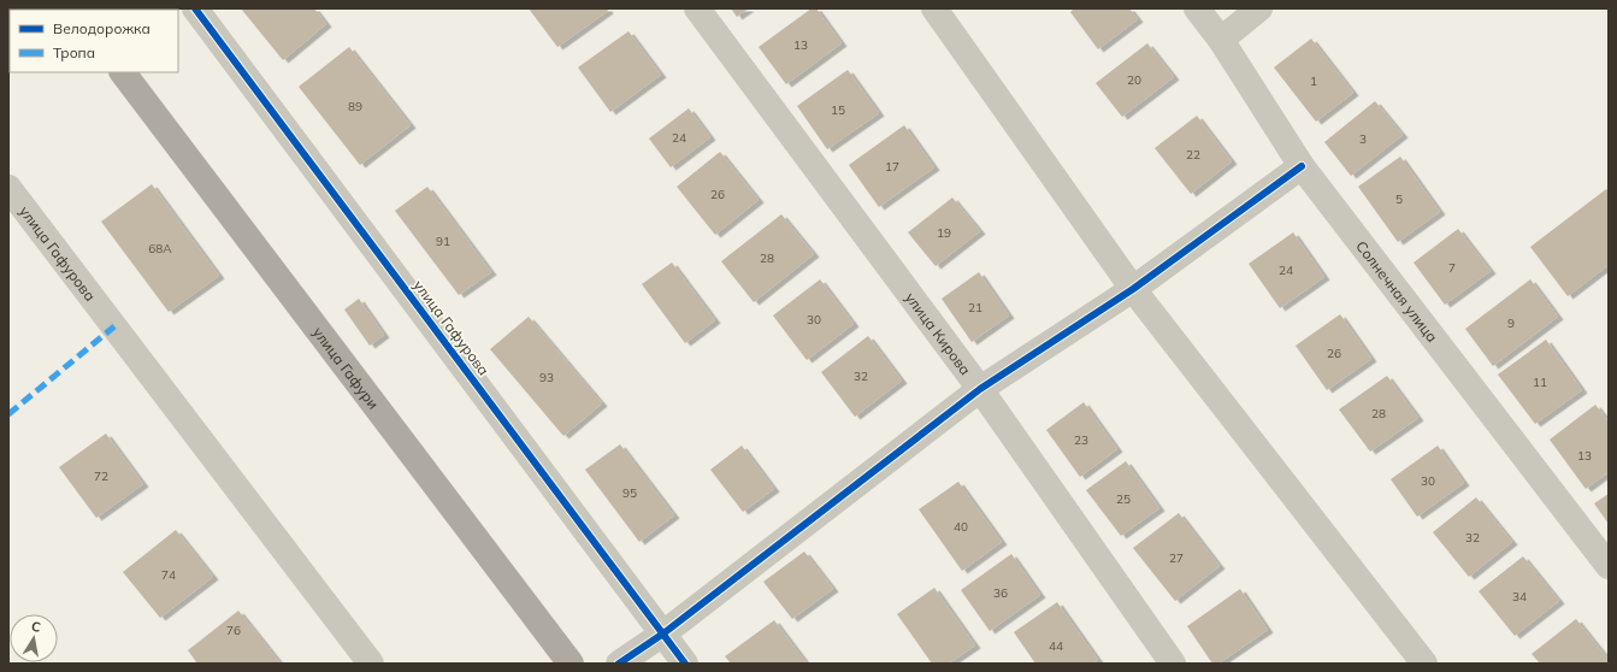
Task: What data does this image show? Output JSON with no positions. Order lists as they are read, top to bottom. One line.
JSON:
{"streets":{"main road":["улица Гафури"],"street":["улица Гафурова","Солнечная улица","улица Кирова"]},"house_numbers":["13","20","1","89","15","24","3","22","17","26","5","19","91","68А","28","7","24","21","30","9","26","32","93","11","28","23","13","72","30","95","25","40","32","27","74","36","34","76","44"],"legend":["Велодорожка","Тропа"],"north":"top"}
